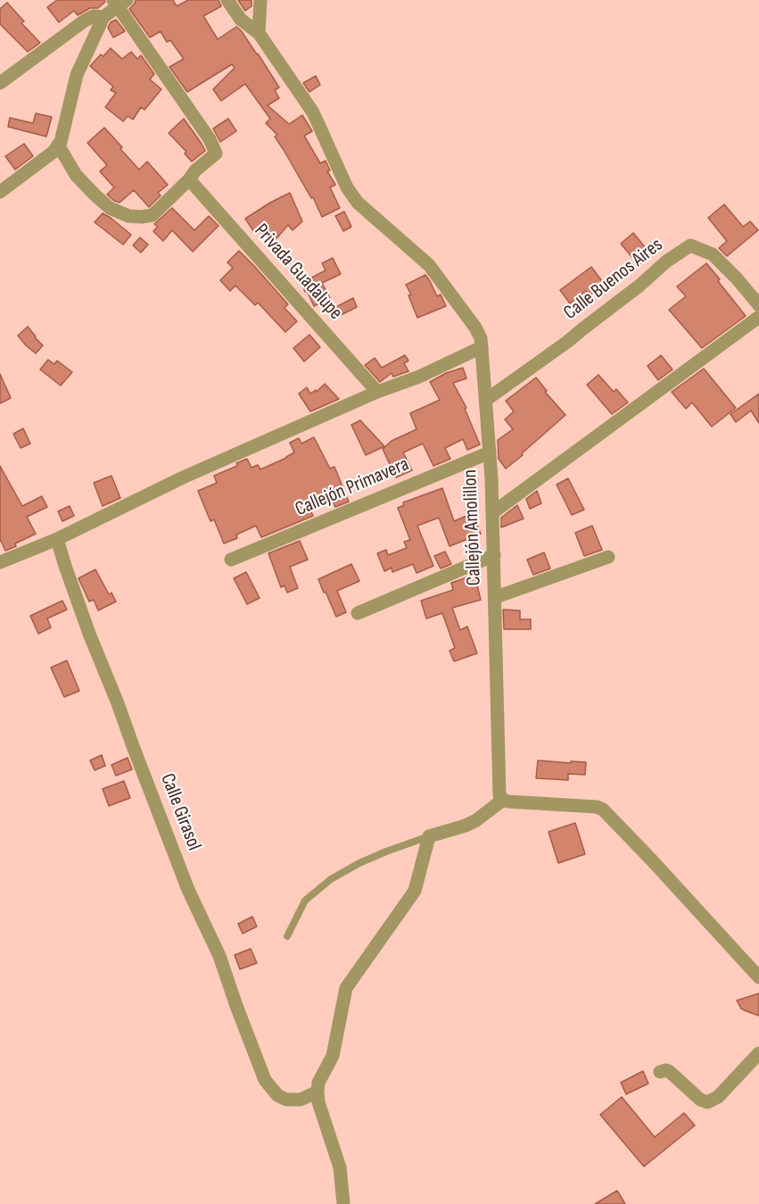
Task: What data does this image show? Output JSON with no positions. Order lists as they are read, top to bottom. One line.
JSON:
{"streets":{"street":["Privada Guadalupe","Calle Buenos Aires","Callejón Primavera","Callejón Amolillon","Calle Girasol"]},"crossings":[["Calle Buenos Aires","Callejón Amolillon"],["Callejón Primavera","Callejón Amolillon"]]}
